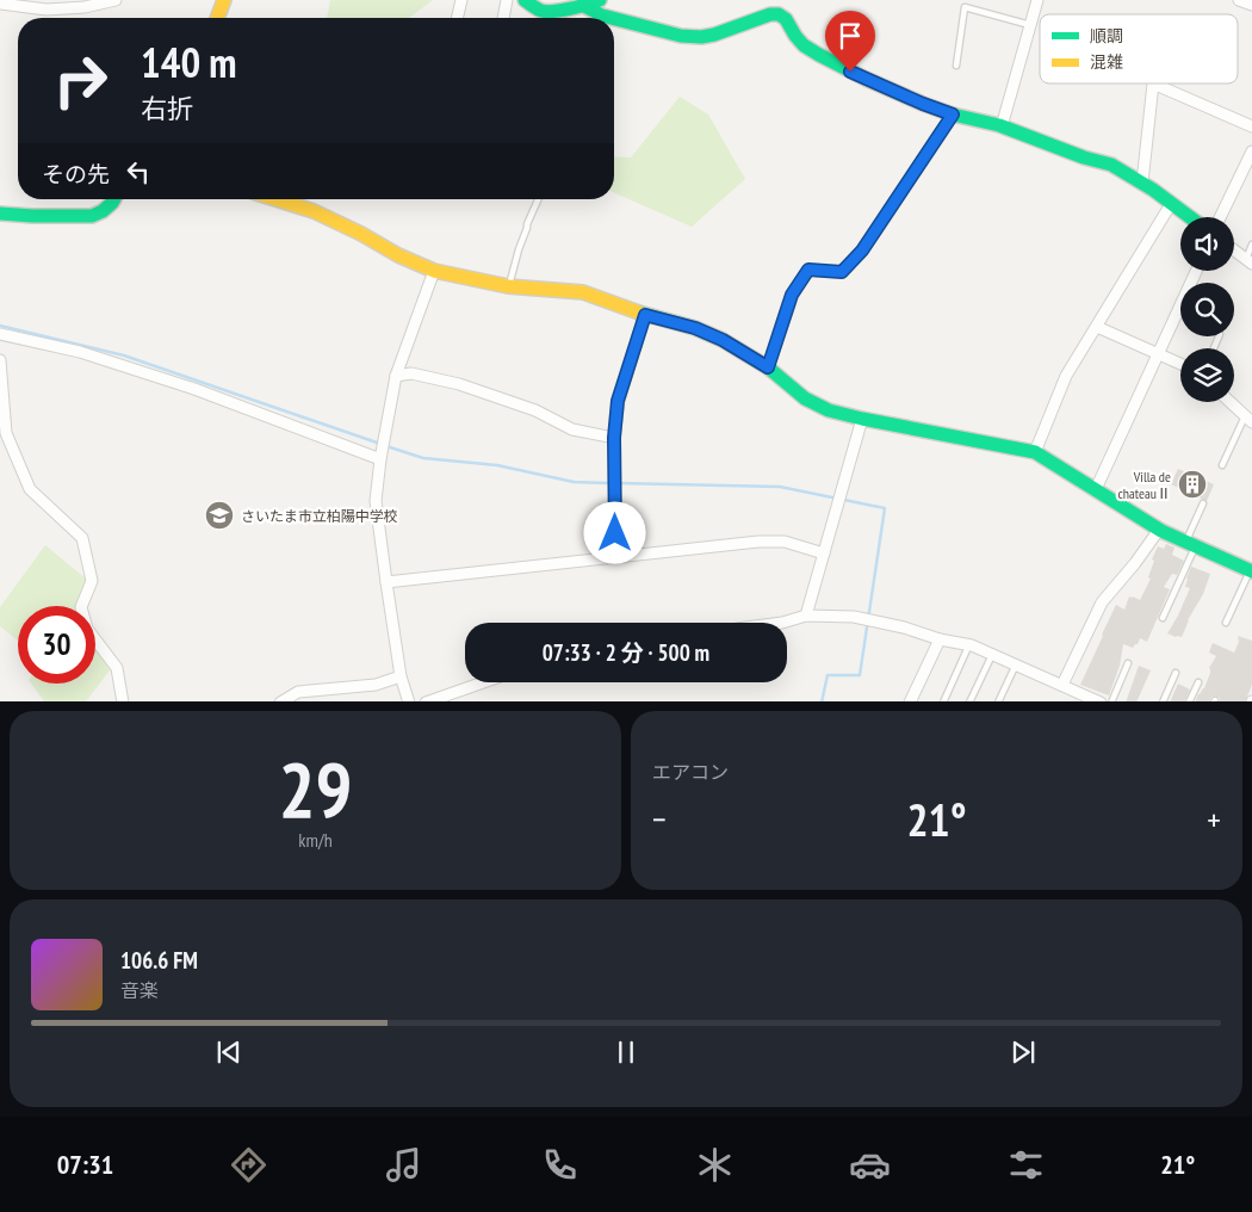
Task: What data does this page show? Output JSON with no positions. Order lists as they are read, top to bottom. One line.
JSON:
{"places":{"building":["Villa de chateauⅡ"],"school or university":["さいたま市立柏陽中学校"]},"legend":["順調","混雑"],"page":{"turn":["140 m","右折"],"then":"その先","limit":"30","trip":"07:33 · 2 分 · 500 m","tile":[["29","km/h"],"エアコン"],"heat":["−","21°","+"],"song":["106.6 FM","音楽"],"tabs":["07:31","21°"]}}
